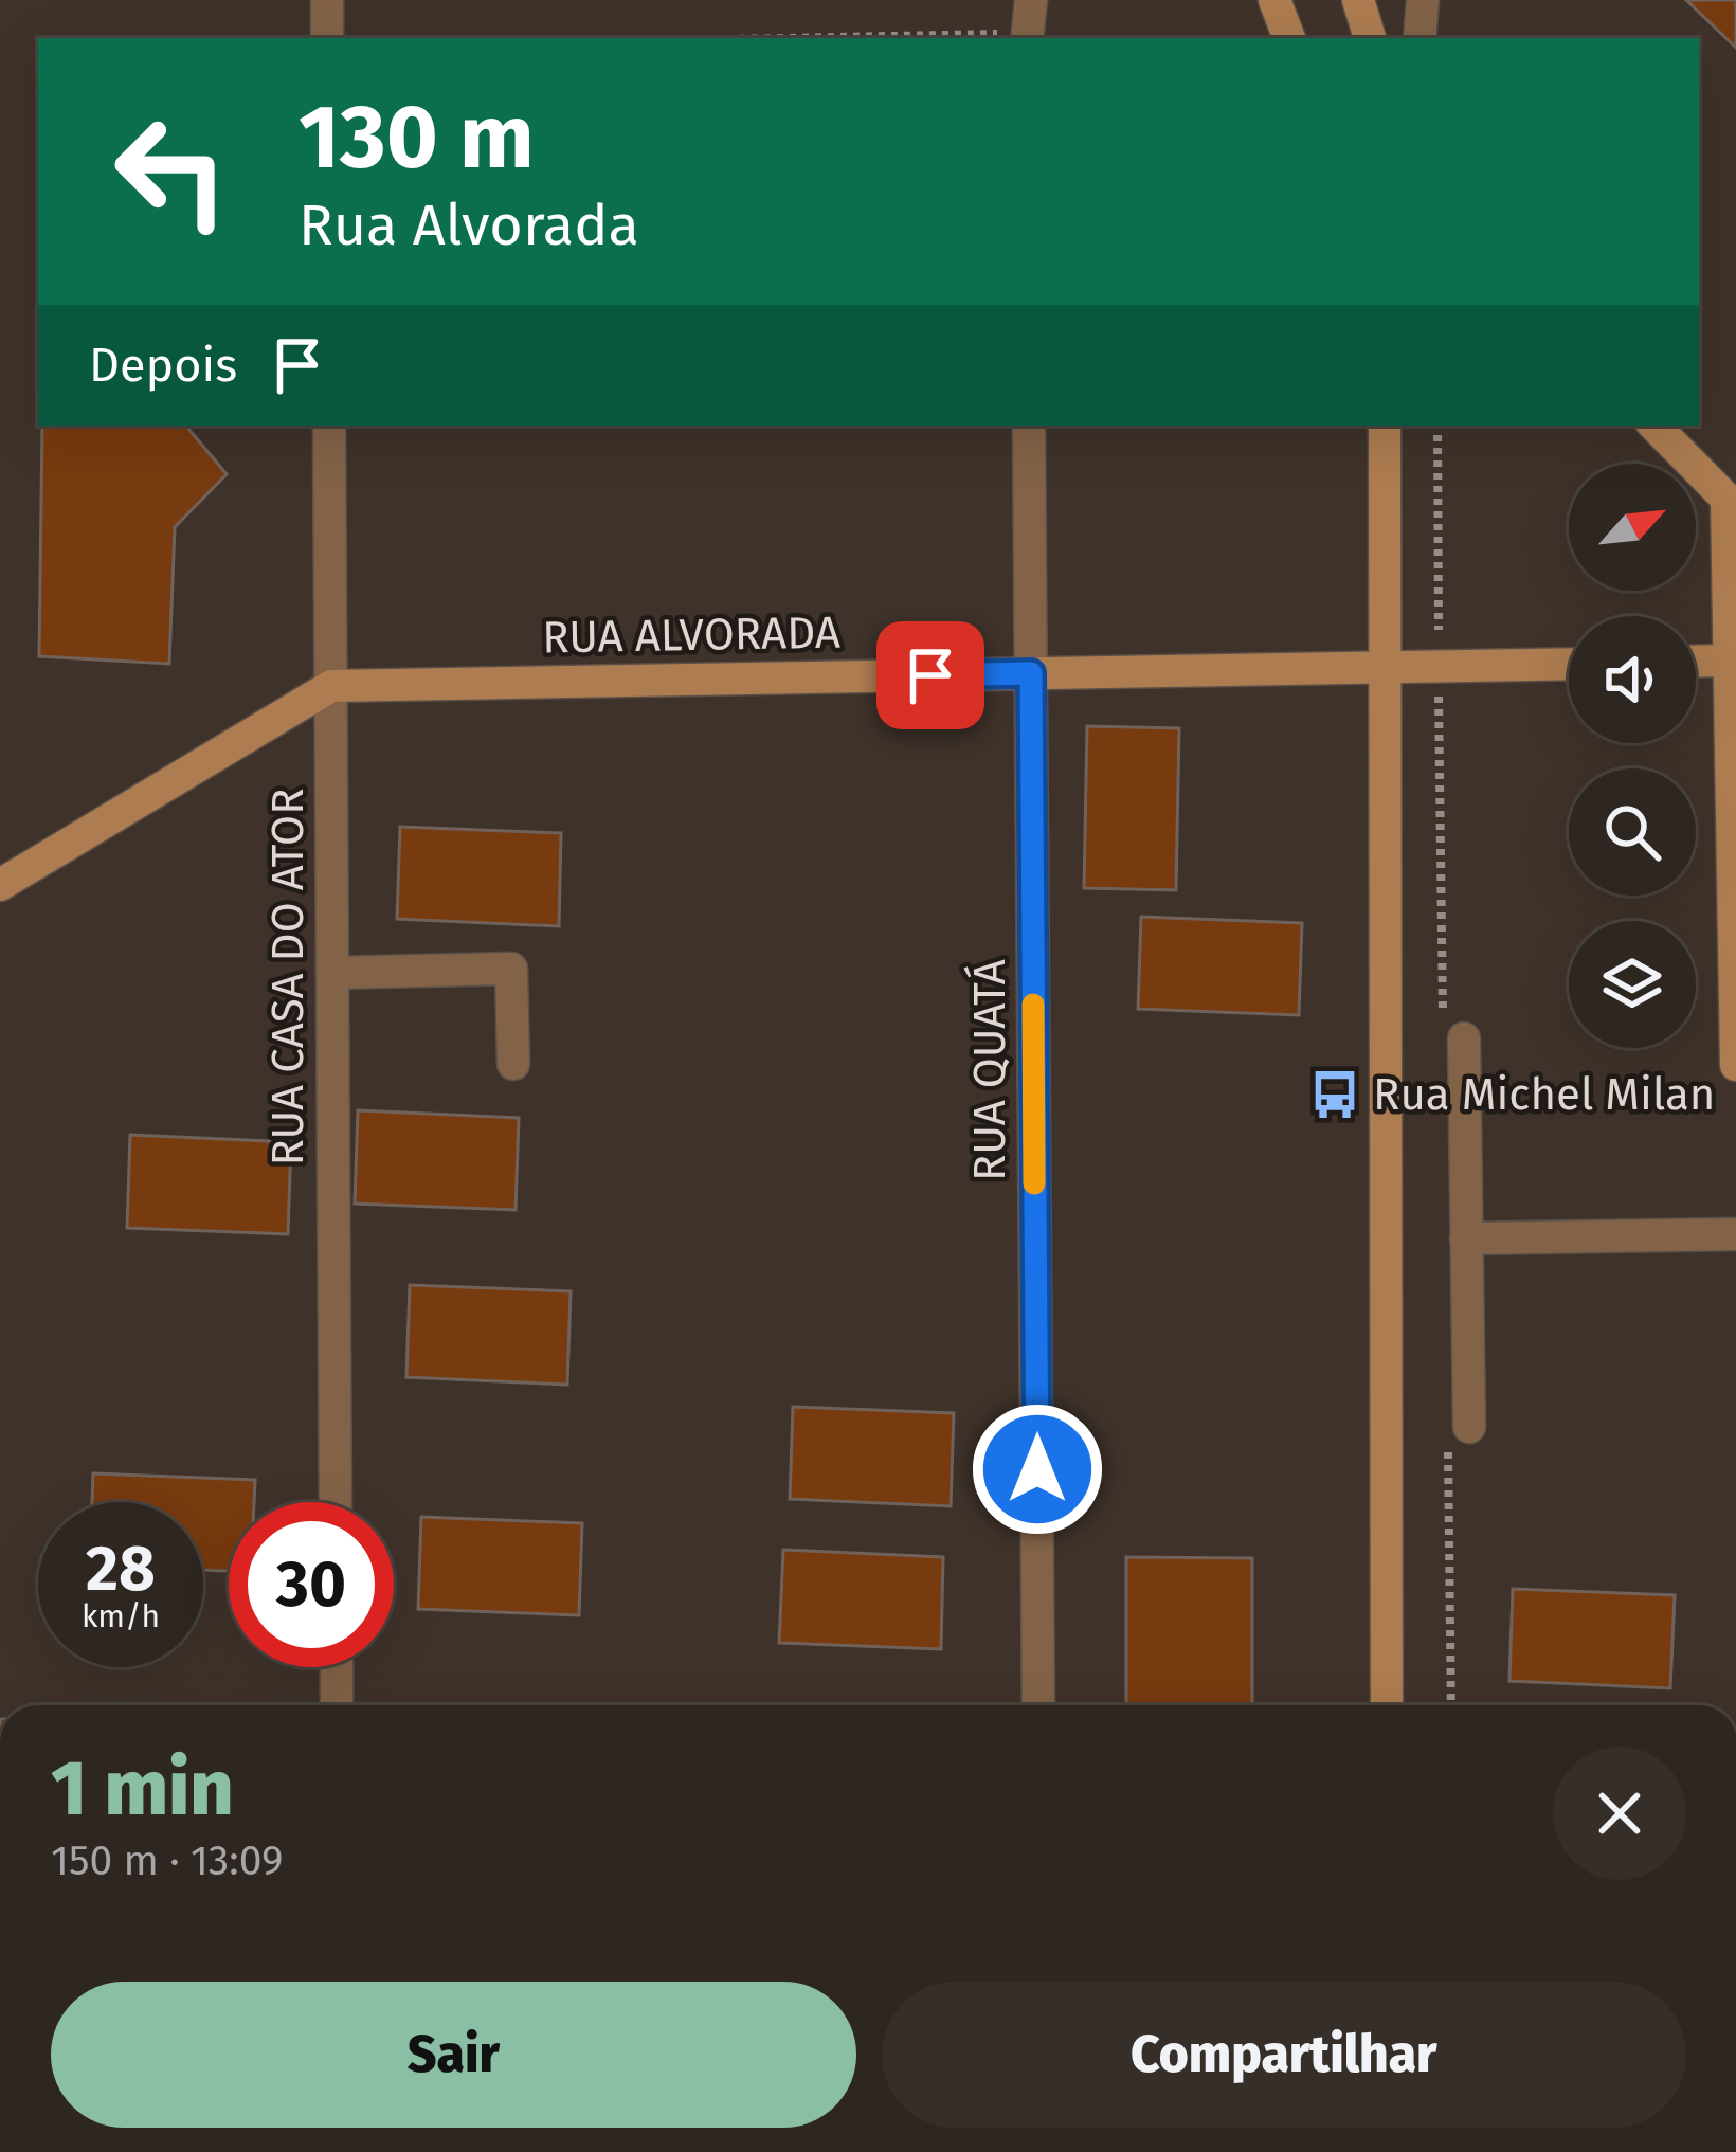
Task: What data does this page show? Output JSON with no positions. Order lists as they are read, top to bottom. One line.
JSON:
{"streets":{"street":["RUA ALVORADA","RUA CASA DO ATOR","RUA QUATÁ"]},"crossings":[["RUA ALVORADA","RUA CASA DO ATOR"],["RUA ALVORADA","RUA QUATÁ"]],"places":{"bus stop":["Rua Michel Milan"]},"north":"top right","page":{"turn":["130 m","Rua Alvorada"],"then":"Depois","speed":"28 km/h","limit":"30","heading":["1 min","150 m · 13:09"],"buttons":["Sair","Compartilhar"]}}
